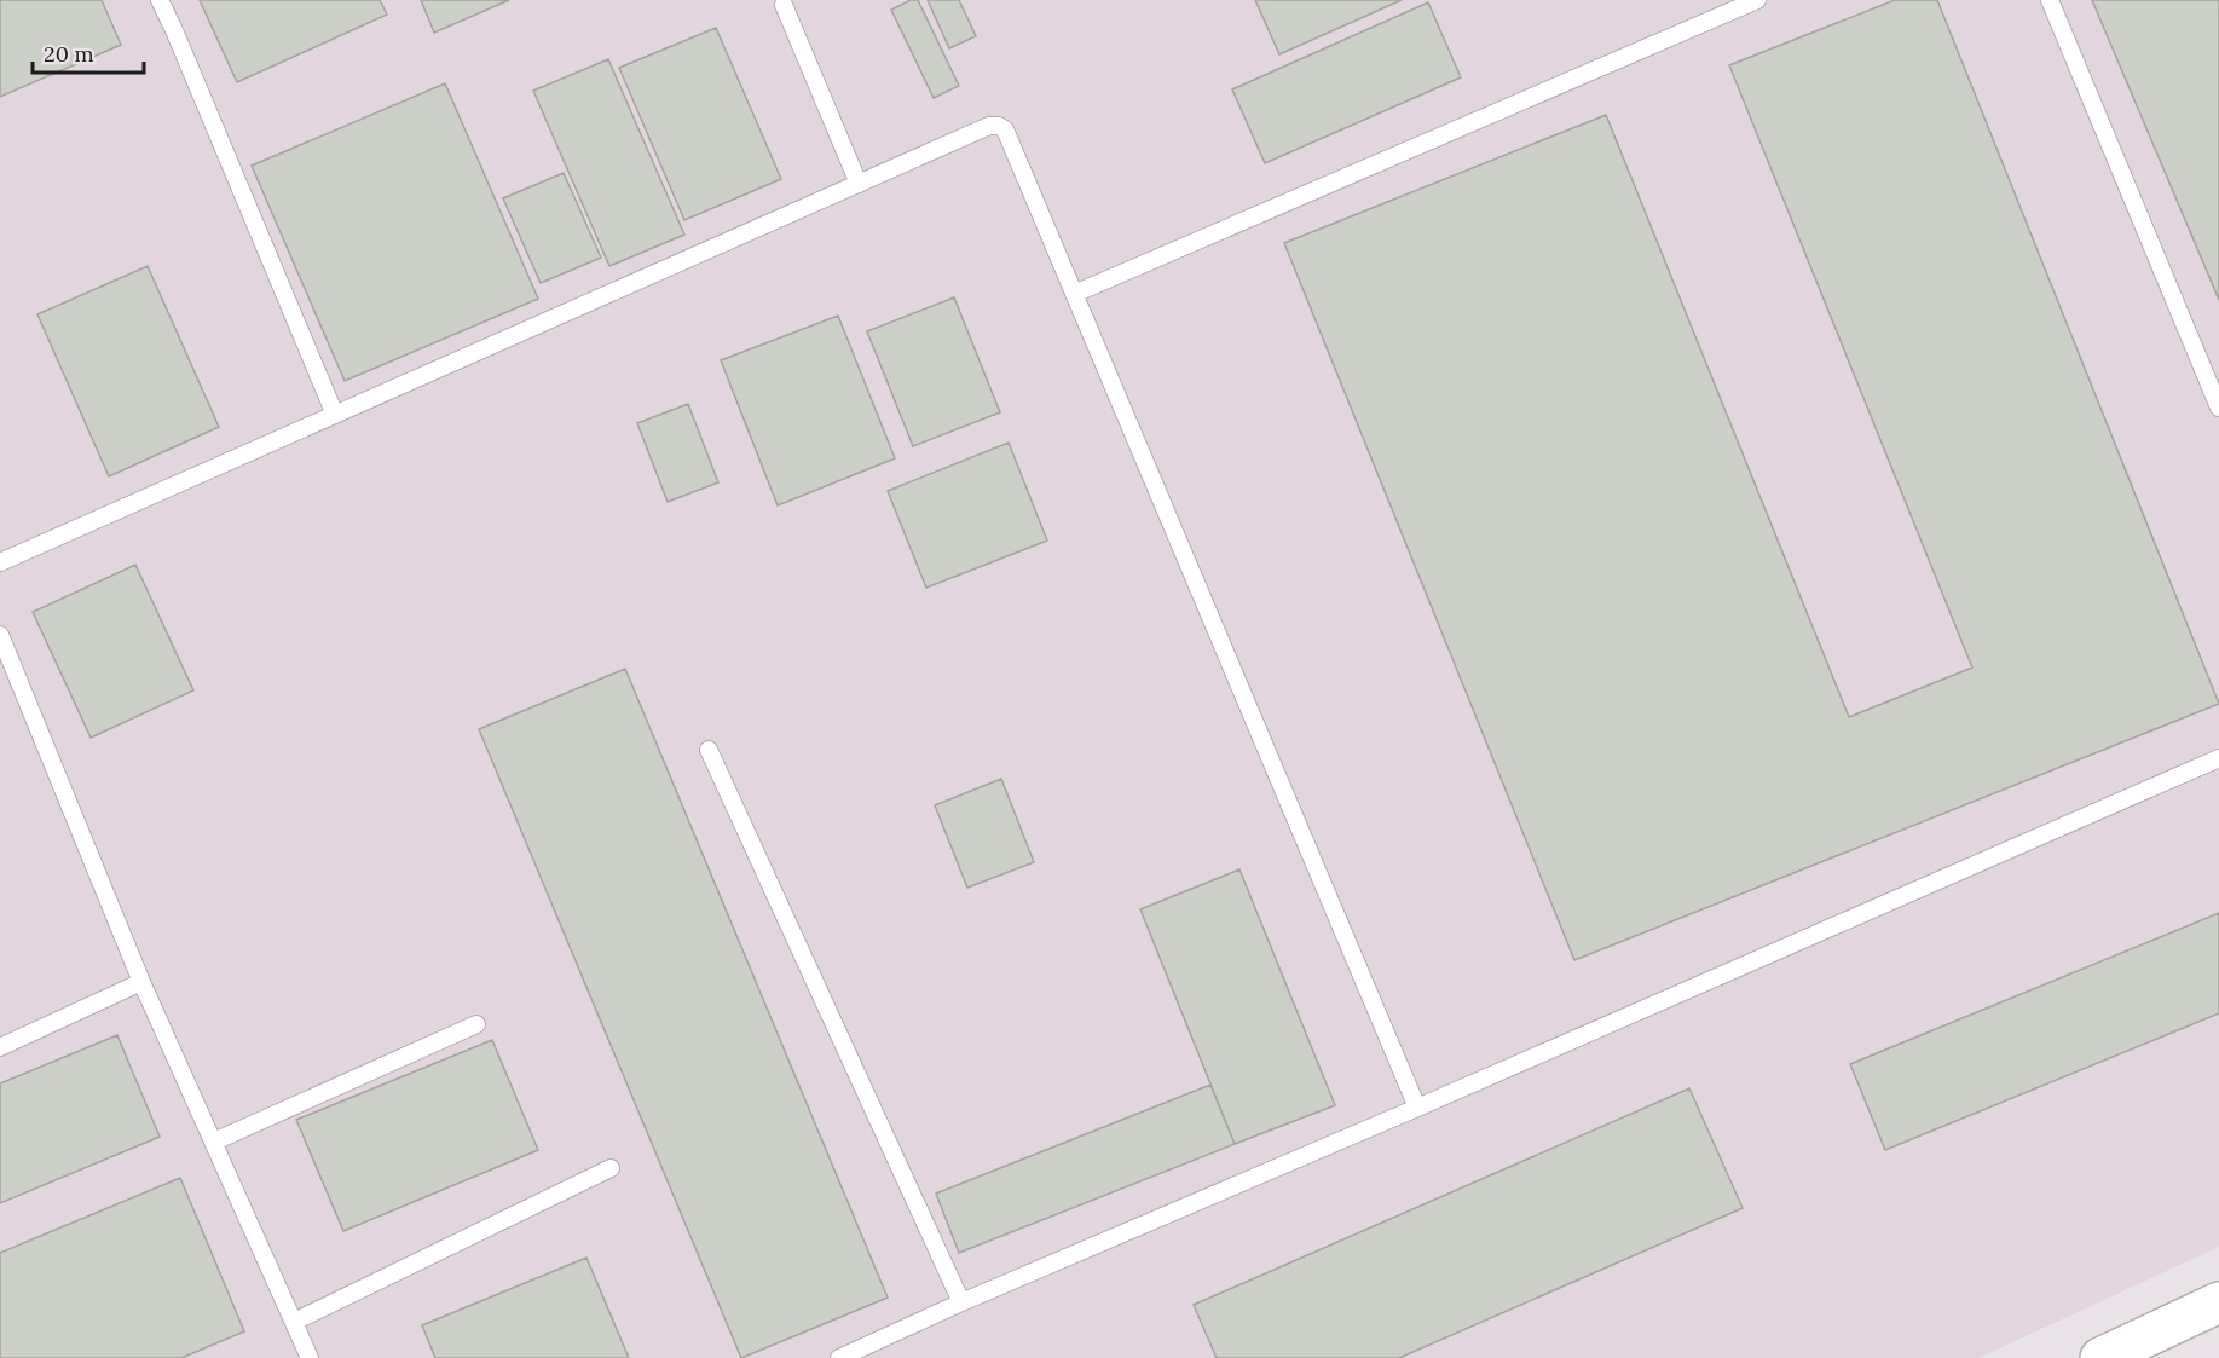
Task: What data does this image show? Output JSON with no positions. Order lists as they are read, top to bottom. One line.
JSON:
{"scale_bar":"20 m"}
